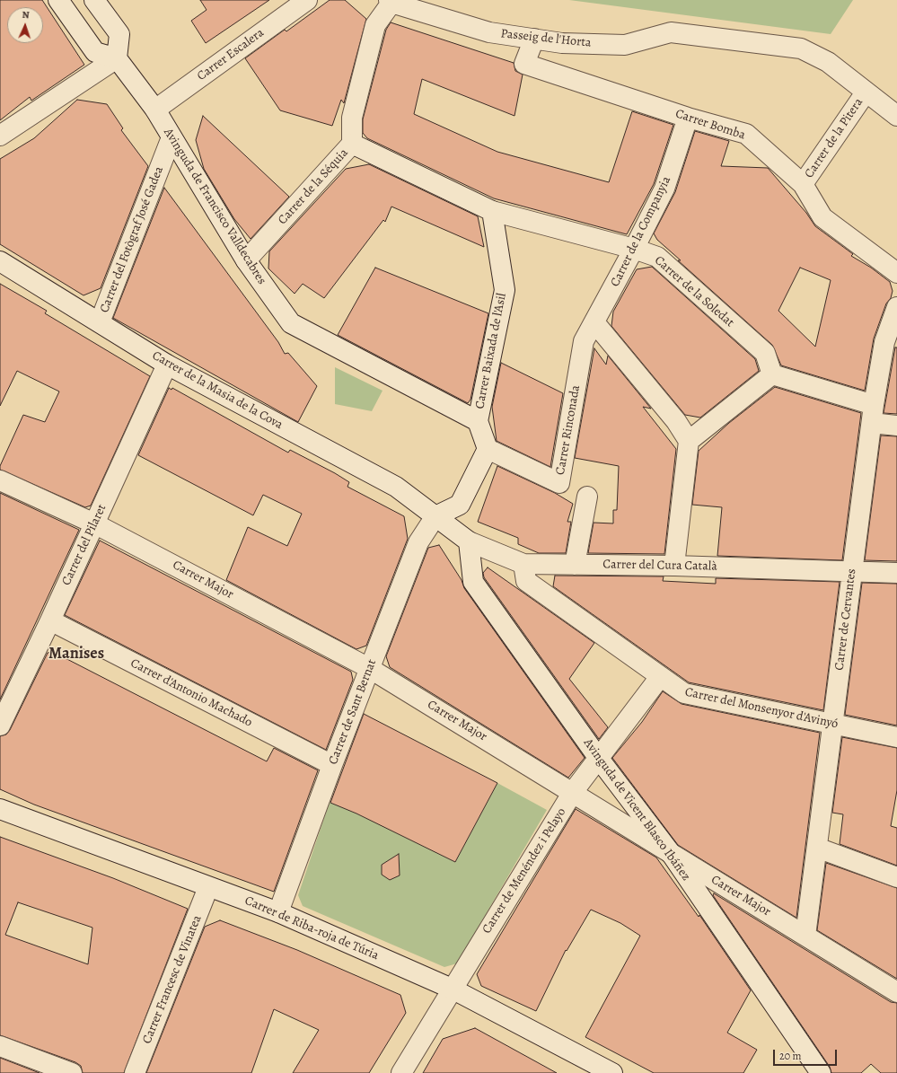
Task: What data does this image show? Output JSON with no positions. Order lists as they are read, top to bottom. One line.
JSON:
{"streets":{"street":["Passeig de l'Horta","Carrer Escalera","Carrer Bomba","Carrer de la Pitera","Carrer de la Séquia","Avinguda de Francisco Valldecabres","Carrer de la Companyia","Carrer del Fotògraf José Gadea","Carrer de la Soledat","Carrer Baixada de l'Asil","Carrer de la Masia de la Cova","Carrer Rinconada","Carrer del Pilaret","Carrer del Cura Català","Carrer Major","Carrer de Cervantes","Carrer d'Antonio Machado","Carrer del Monsenyor d'Avinyó","Carrer de Sant Bernat","Avinguda de Vicent Blasco Ibáñez","Carrer de Menéndez i Pelayo","Carrer de Riba-roja de Túria","Carrer Francesc de Vinatea"]},"crossings":[["Passeig de l'Horta","Carrer Bomba"],["Passeig de l'Horta","Carrer de la Pitera"],["Passeig de l'Horta","Carrer de la Séquia"],["Carrer Escalera","Avinguda de Francisco Valldecabres"],["Carrer Bomba","Carrer de la Pitera"],["Carrer Bomba","Carrer de la Companyia"],["Carrer de la Séquia","Avinguda de Francisco Valldecabres"],["Avinguda de Francisco Valldecabres","Carrer del Fotògraf José Gadea"],["Avinguda de Francisco Valldecabres","Carrer Baixada de l'Asil"],["Carrer de la Companyia","Carrer de la Soledat"],["Carrer de la Companyia","Carrer Rinconada"],["Carrer del Fotògraf José Gadea","Carrer de la Masia de la Cova"],["Carrer de la Soledat","Carrer Baixada de l'Asil"],["Carrer Baixada de l'Asil","Carrer Rinconada"],["Carrer de la Masia de la Cova","Carrer del Pilaret"],["Carrer de la Masia de la Cova","Carrer del Cura Català"],["Carrer de la Masia de la Cova","Carrer de Sant Bernat"],["Carrer del Pilaret","Carrer Major"],["Carrer del Pilaret","Carrer d'Antonio Machado"],["Carrer del Cura Català","Carrer de Cervantes"],["Carrer del Cura Català","Carrer del Monsenyor d'Avinyó"],["Carrer del Cura Català","Carrer de Sant Bernat"],["Carrer del Cura Català","Avinguda de Vicent Blasco Ibáñez"],["Carrer Major","Carrer de Cervantes"],["Carrer Major","Carrer de Sant Bernat"],["Carrer Major","Avinguda de Vicent Blasco Ibáñez"],["Carrer Major","Carrer de Menéndez i Pelayo"],["Carrer de Cervantes","Carrer del Monsenyor d'Avinyó"],["Carrer d'Antonio Machado","Carrer de Sant Bernat"],["Carrer del Monsenyor d'Avinyó","Carrer de Menéndez i Pelayo"],["Carrer de Sant Bernat","Carrer de Riba-roja de Túria"],["Avinguda de Vicent Blasco Ibáñez","Carrer de Menéndez i Pelayo"],["Carrer de Menéndez i Pelayo","Carrer de Riba-roja de Túria"],["Carrer de Riba-roja de Túria","Carrer Francesc de Vinatea"]],"districts":["Manises"],"scale_bar":"20 m","north":"top"}
